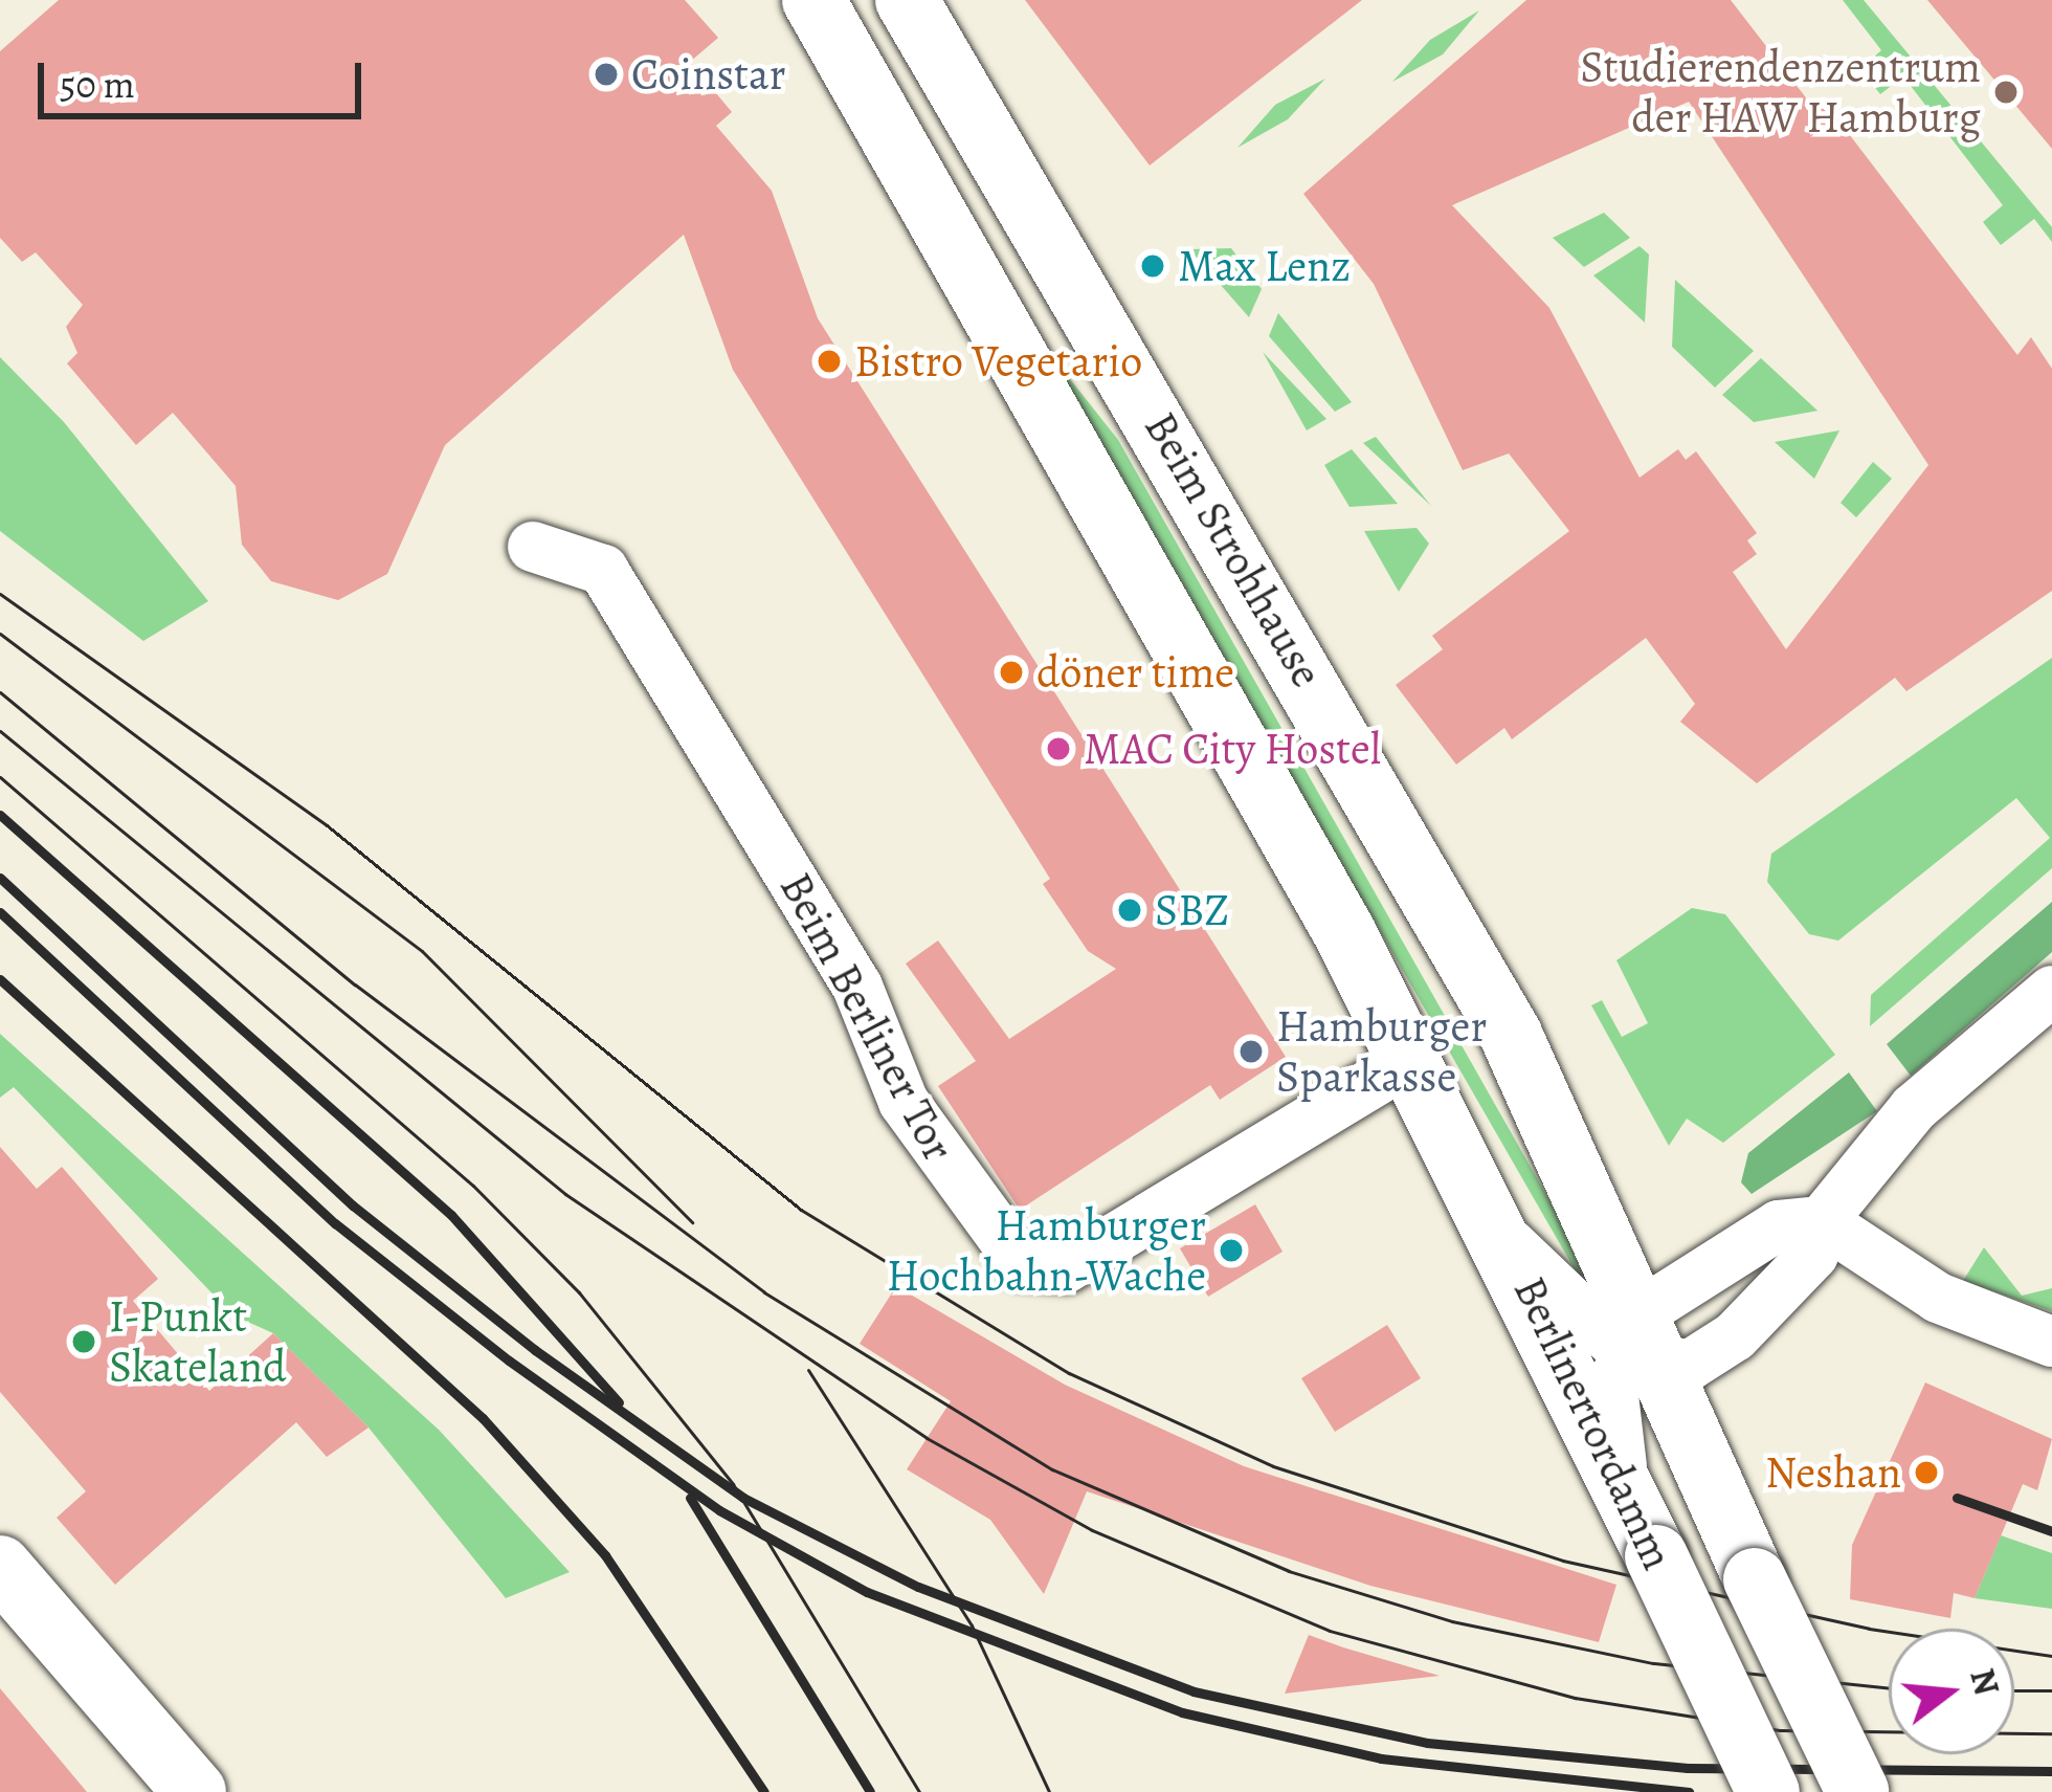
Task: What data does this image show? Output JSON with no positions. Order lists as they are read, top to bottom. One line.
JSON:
{"streets":{"main road":["Beim Strohhause","Berlinertordamm"],"street":["Beim Berliner Tor"]},"crossings":[["Beim Strohhause","Berlinertordamm"],["Beim Berliner Tor","Berlinertordamm"]],"places":["Coinstar","Studierendenzentrum der HAW Hamburg","Max Lenz","Bistro Vegetario","döner time","MAC City Hostel","SBZ","Hamburger Sparkasse","Hamburger Hochbahn-Wache","I-Punkt Skateland","Neshan"],"scale_bar":"50 m","north":"right"}
